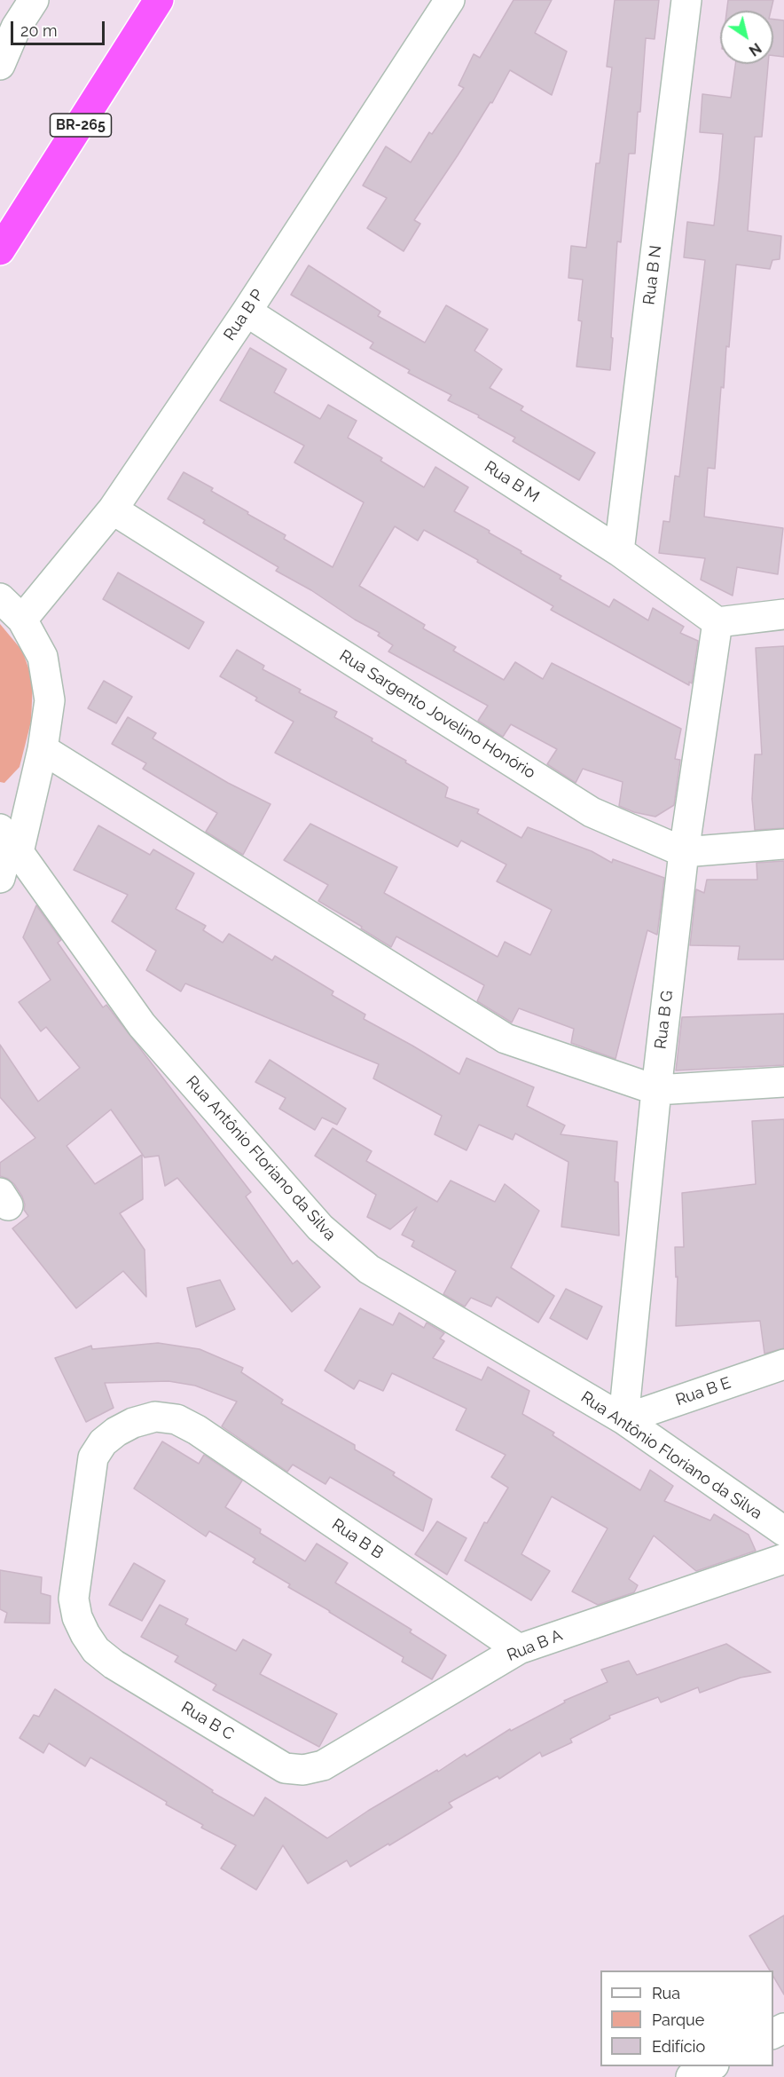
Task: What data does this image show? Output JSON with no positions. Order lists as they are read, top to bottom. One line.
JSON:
{"streets":{"highway":["BR-265"],"street":["Rua B N","Rua B P","Rua B M","Rua Sargento Jovelino Honório","Rua B G","Rua Antônio Floriano da Silva","Rua B E","Rua B B","Rua B A","Rua B C"]},"crossings":[["Rua B N","Rua B M"],["Rua B P","Rua B M"],["Rua B P","Rua Sargento Jovelino Honório"],["Rua B M","Rua B G"],["Rua Sargento Jovelino Honório","Rua B G"],["Rua B G","Rua Antônio Floriano da Silva"],["Rua B G","Rua B E"],["Rua Antônio Floriano da Silva","Rua B E"],["Rua B B","Rua B A"],["Rua B B","Rua B C"],["Rua B A","Rua B C"]],"legend":["Rua","Parque","Edifício"],"scale_bar":"20 m","north":"bottom right"}
